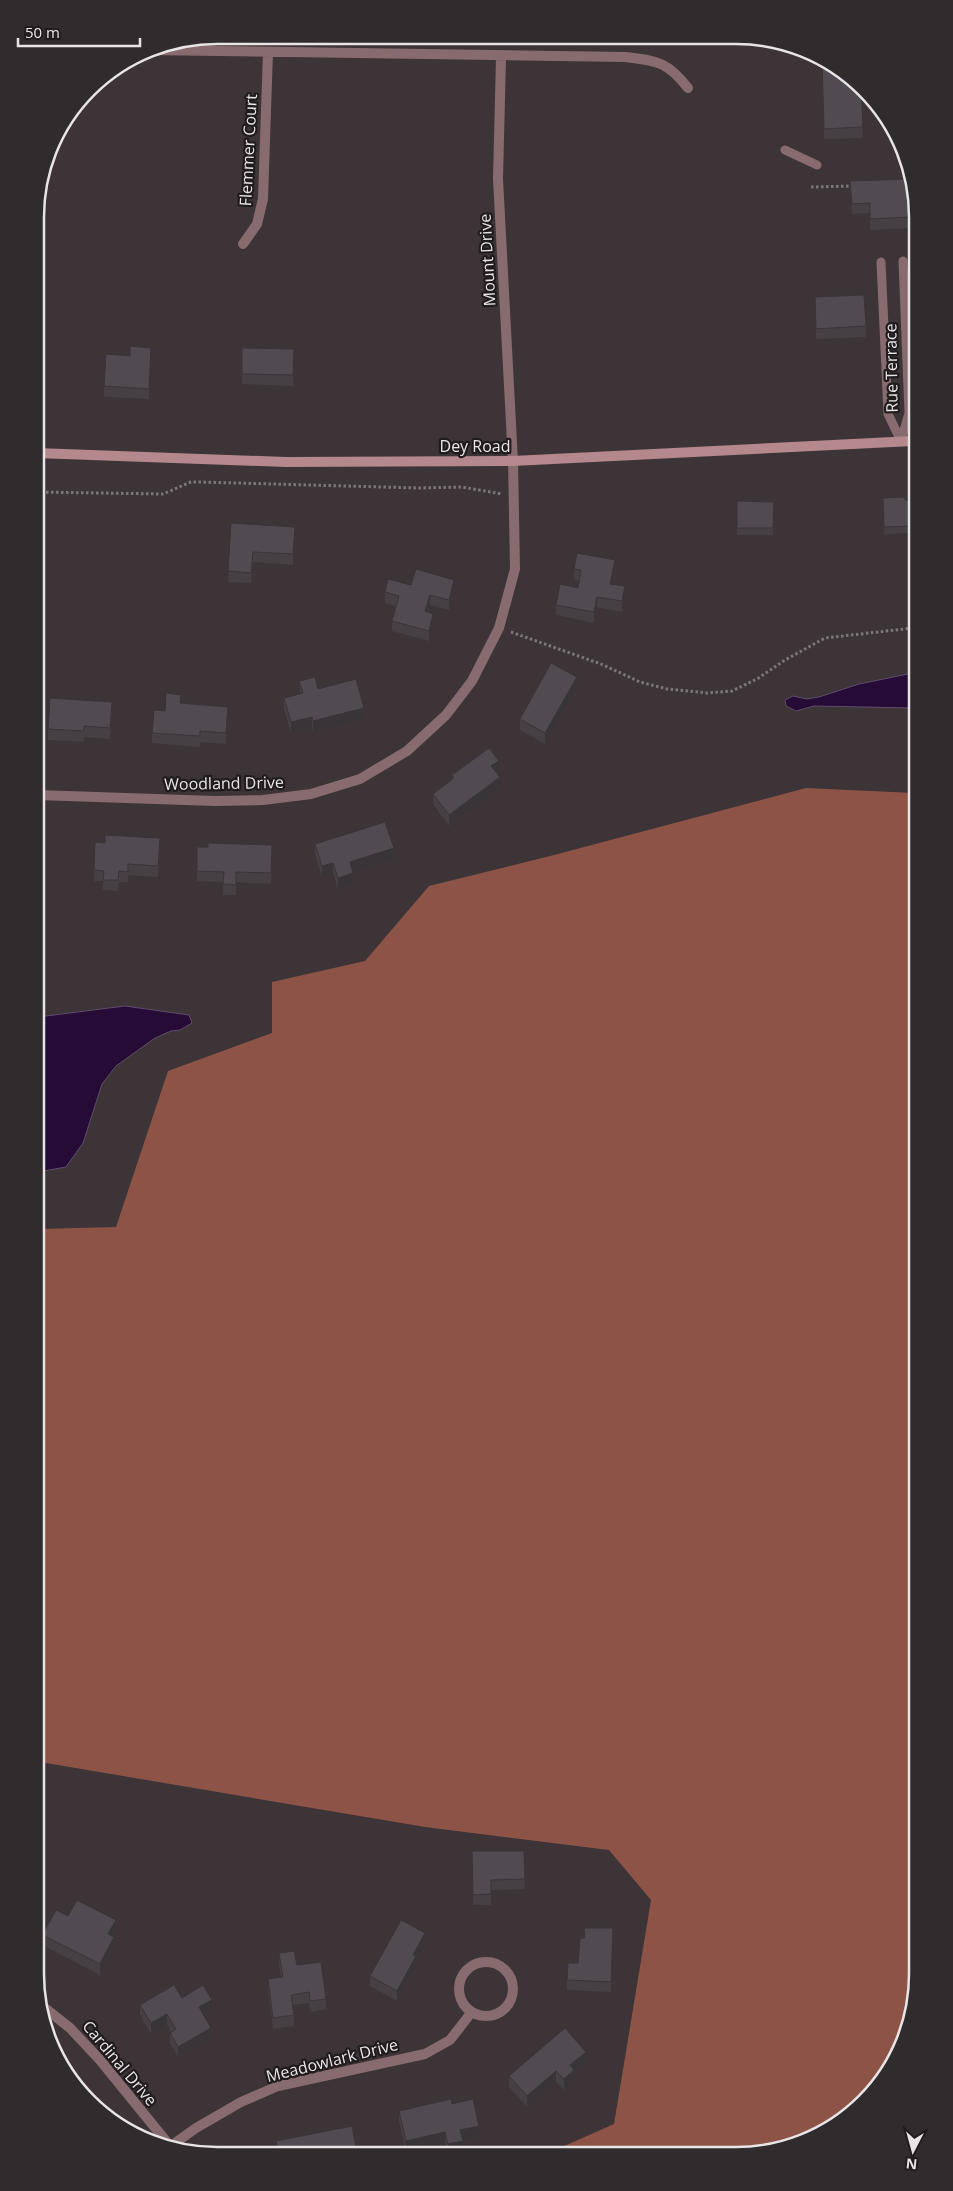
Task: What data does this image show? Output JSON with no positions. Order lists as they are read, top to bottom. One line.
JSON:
{"streets":{"main road":["Dey Road"],"street":["Flemmer Court","Mount Drive","Woodland Drive","Meadowlark Drive","Cardinal Drive"],"lane":["Rue Terrace"]},"crossings":[["Mount Drive","Dey Road"],["Mount Drive","Woodland Drive"],["Rue Terrace","Dey Road"],["Dey Road","Woodland Drive"]],"scale_bar":"50 m","north":"bottom"}
